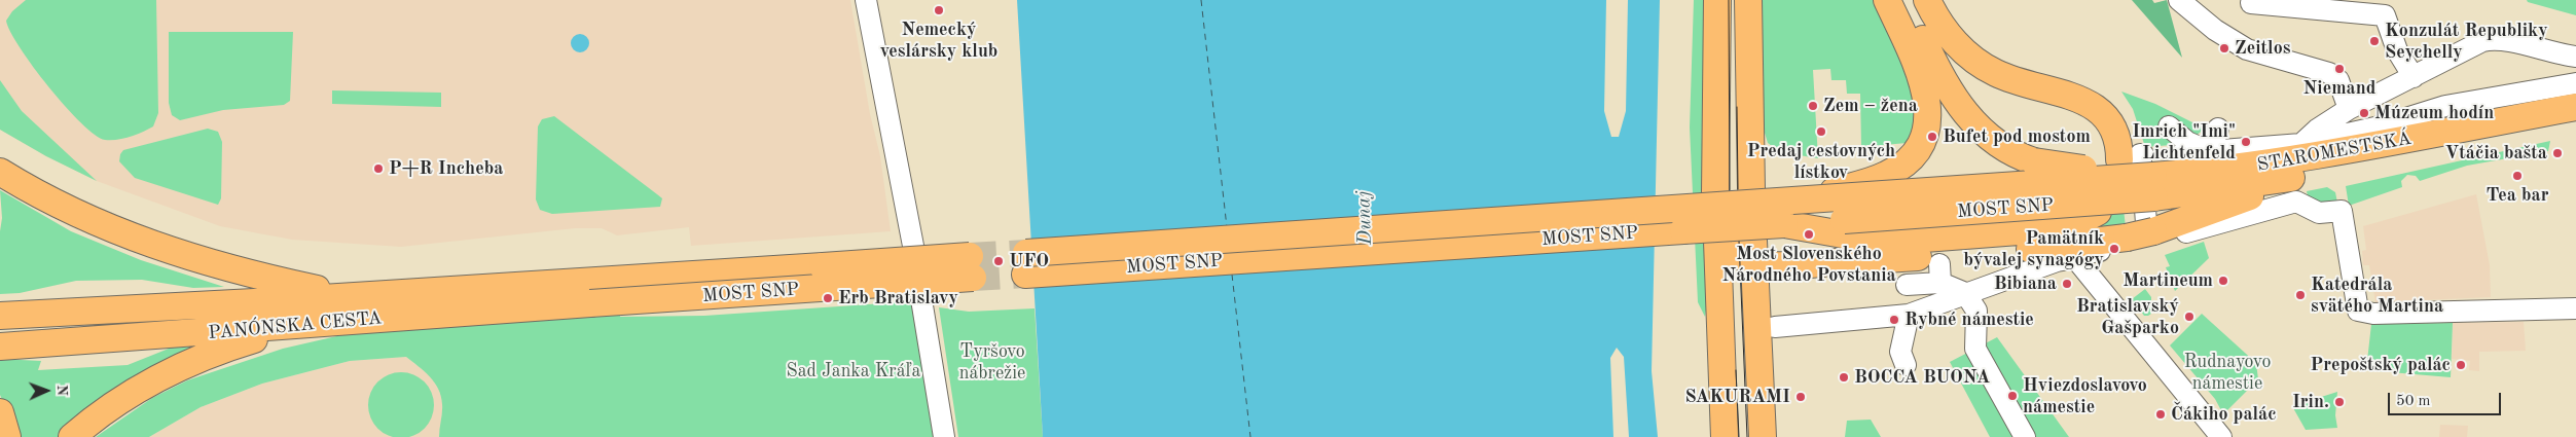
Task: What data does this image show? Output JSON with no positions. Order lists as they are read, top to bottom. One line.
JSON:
{"streets":{"main road":["STAROMESTSKÁ","MOST SNP","PANÓNSKA CESTA"]},"crossings":[["STAROMESTSKÁ","MOST SNP"],["MOST SNP","PANÓNSKA CESTA"]],"water":["Dunaj"],"parks":["Tyršovo nábrežie","Rudnayovo námestie","Sad Janka Kráľa"],"places":["Nemecký veslársky klub","Konzulát Republiky Seychelly","Zeitlos","Niemand","Zem – žena","Múzeum hodín","Predaj cestovných lístkov","Bufet pod mostom","Imrich \"Imi\" Lichtenfeld","Vtáčia bašta","P+R Incheba","Tea bar","Most Slovenského Národného Povstania","Pamätník bývalej synagógy","UFO","Martineum","Bibiana","Katedrála svätého Martina","Erb Bratislavy","Bratislavský Gašparko","Rybné námestie","Prepoštský palác","BOCCA BUONA","Hviezdoslavovo námestie","SAKURAMI","Irin.","Čákiho palác"],"scale_bar":"50 m","north":"right"}
